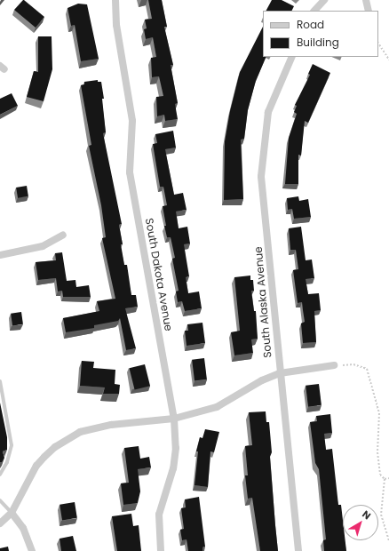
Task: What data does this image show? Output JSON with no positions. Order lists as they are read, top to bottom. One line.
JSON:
{"streets":{"street":["South Dakota Avenue","South Alaska Avenue"]},"legend":["Road","Building"],"north":"top right"}
